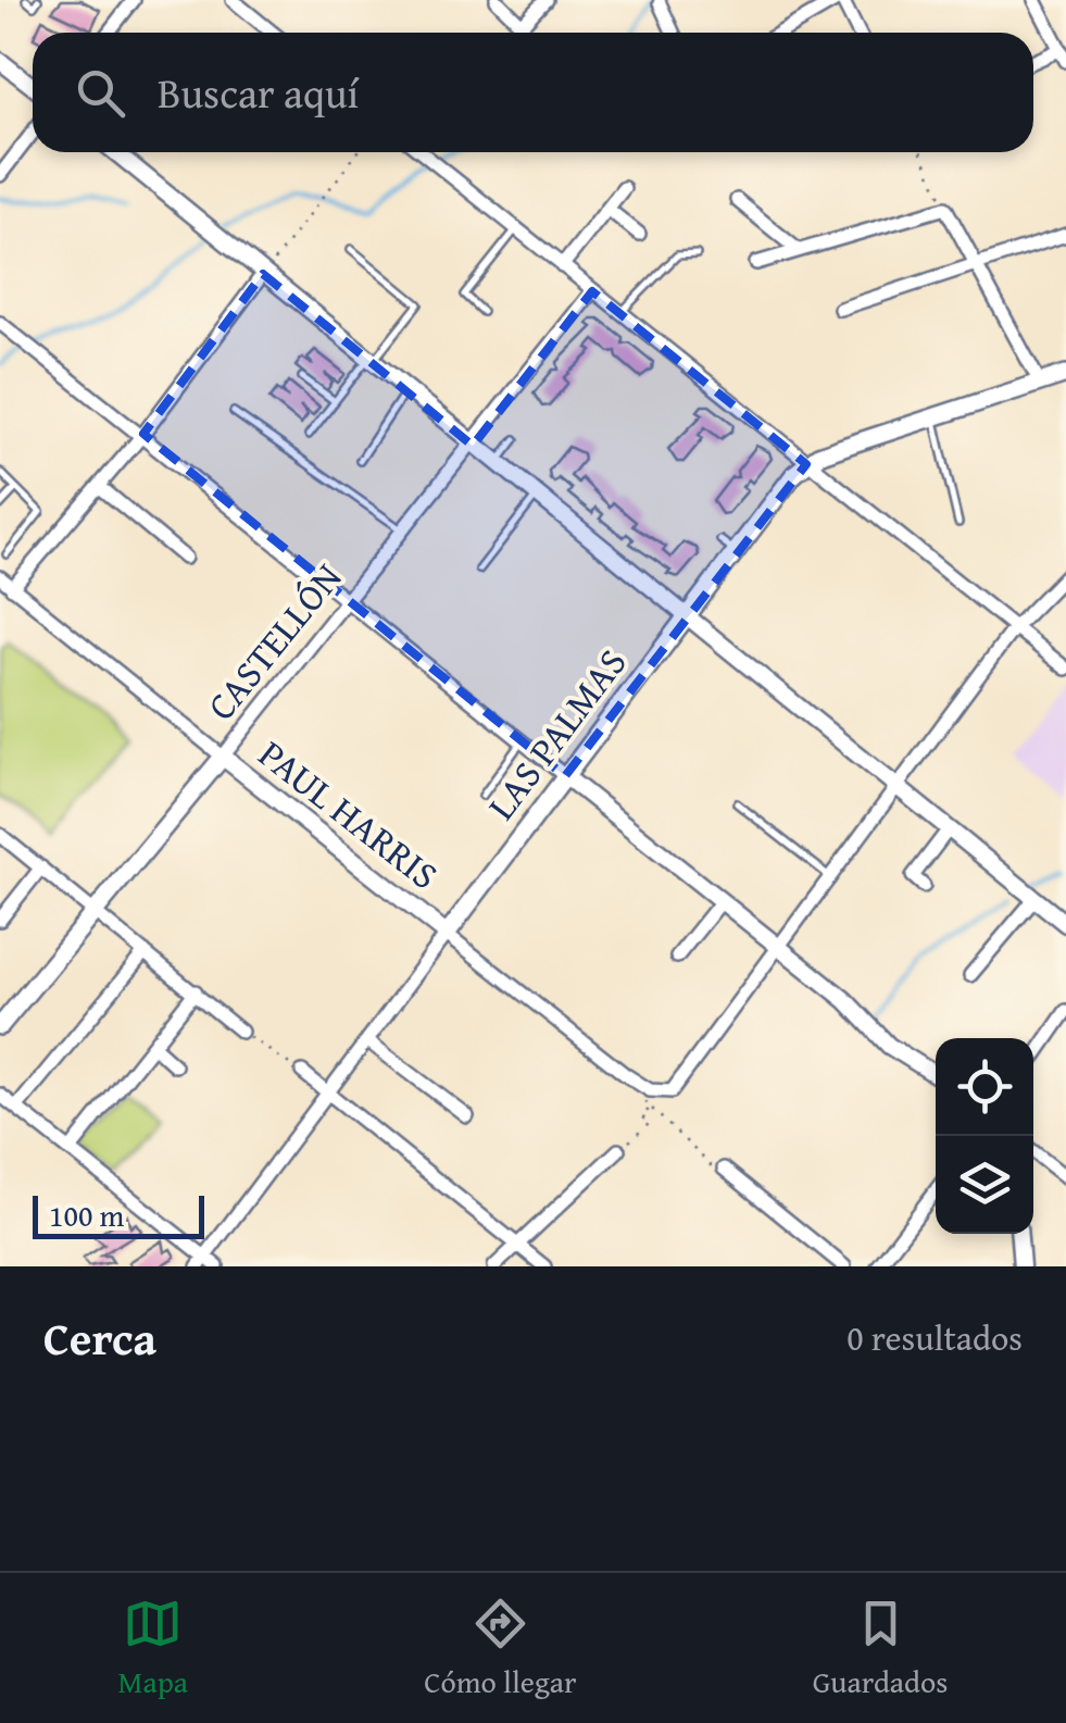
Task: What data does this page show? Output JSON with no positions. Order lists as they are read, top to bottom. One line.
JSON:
{"streets":{"main road":["CASTELLÓN","LAS PALMAS","PAUL HARRIS"]},"crossings":[["CASTELLÓN","PAUL HARRIS"],["LAS PALMAS","PAUL HARRIS"]],"scale_bar":"100 m","page":{"search":"Buscar aquí","scale":"100 m","heading":["Cerca","0 resultados"],"nav":["Mapa","Cómo llegar","Guardados"]}}
